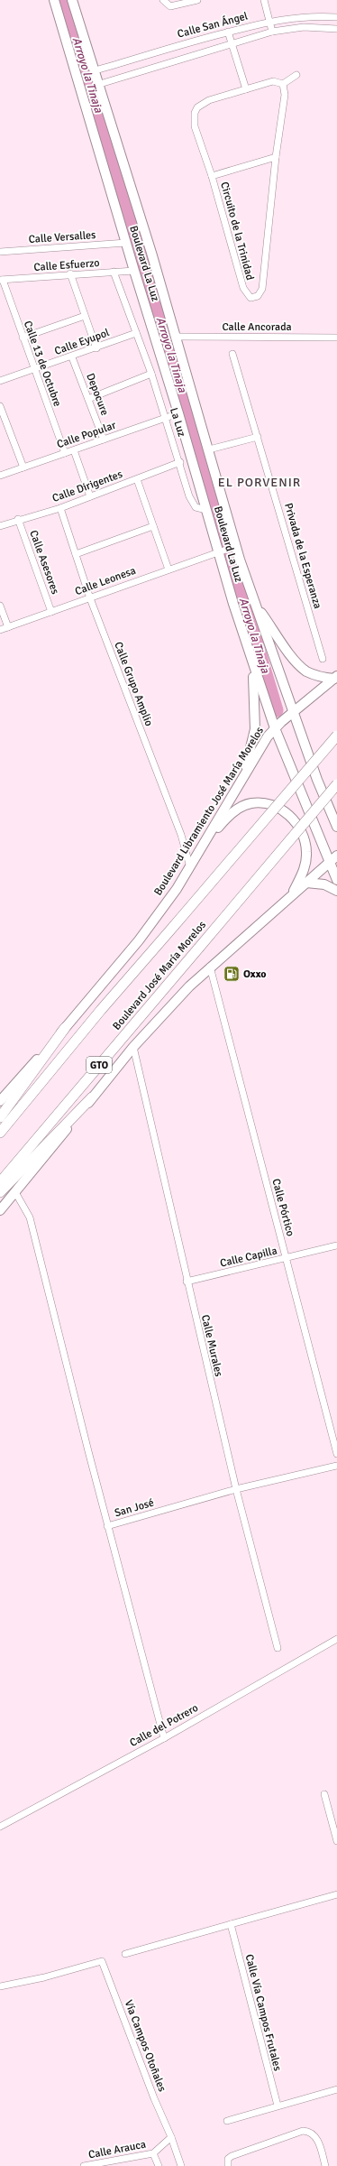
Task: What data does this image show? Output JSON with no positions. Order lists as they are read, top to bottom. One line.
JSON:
{"streets":{"main road":["Boulevard La Luz","Boulevard Libramiento José María Morelos","Boulevard José María Morelos","GTO"],"street":["Calle San Ángel","Circuito de la Trinidad","Calle Versalles","Calle Esfuerzo","Calle Ancorada","Calle Eyupol","Calle 13 de Octubre","Depocure","La Luz","Calle Popular","Calle Dirigentes","Privada de la Esperanza","Calle Asesores","Calle Leonesa","Calle Grupo Amplio","Calle Pórtico","Calle Capilla","Calle Murales","San José","Calle del Potrero","Calle Vía Campos Frutales","Vía Campos Otoñales","Calle Arauca"]},"crossings":[["Calle San Ángel","Boulevard La Luz"],["Calle Versalles","Boulevard La Luz"],["Boulevard La Luz","Calle Esfuerzo"],["Boulevard La Luz","Calle Ancorada"],["Boulevard La Luz","La Luz"],["Boulevard La Luz","Calle Popular"],["Boulevard La Luz","Calle Leonesa"],["Boulevard La Luz","Boulevard Libramiento José María Morelos"],["Calle Esfuerzo","Calle 13 de Octubre"],["Calle Esfuerzo","La Luz"],["Calle Eyupol","Calle 13 de Octubre"],["Calle Eyupol","Depocure"],["Calle Eyupol","La Luz"],["Calle 13 de Octubre","Calle Popular"],["Depocure","Calle Popular"],["La Luz","Calle Popular"],["La Luz","Calle Dirigentes"],["Calle Dirigentes","Calle Asesores"],["Calle Dirigentes","Calle Grupo Amplio"],["Calle Asesores","Calle Leonesa"],["Calle Leonesa","Calle Grupo Amplio"],["Calle Grupo Amplio","Boulevard Libramiento José María Morelos"],["Calle Pórtico","Calle Capilla"],["Calle Capilla","Calle Murales"],["Calle Murales","San José"],["San José","Calle del Potrero"]],"districts":["EL PORVENIR"],"water":["Arroyo la Tinaja"],"places":{"fuel station":["Oxxo"]}}
